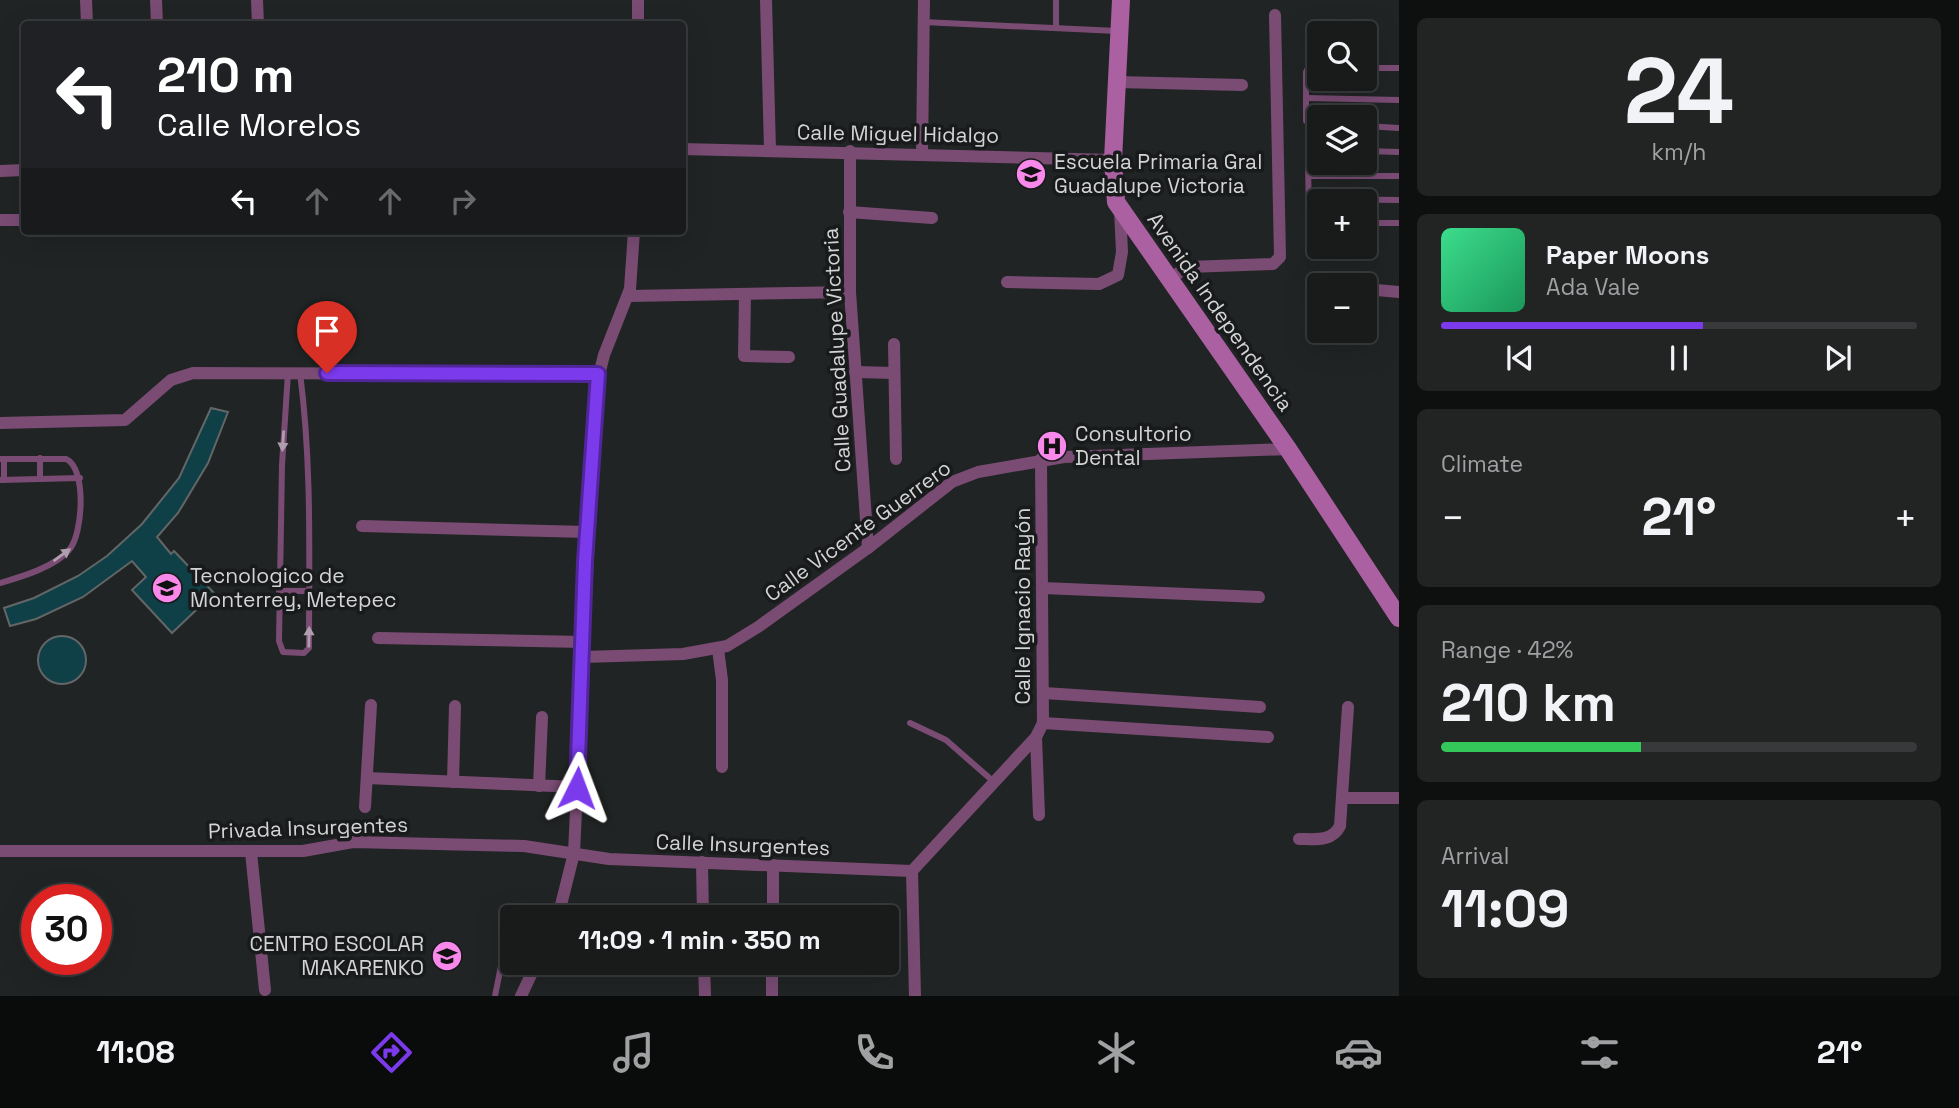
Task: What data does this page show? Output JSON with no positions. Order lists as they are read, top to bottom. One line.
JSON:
{"streets":{"street":["Calle Miguel Hidalgo","Avenida Independencia","Calle Guadalupe Victoria","Calle Vicente Guerrero","Calle Ignacio Rayón","Privada Insurgentes","Calle Insurgentes"]},"crossings":[["Calle Miguel Hidalgo","Avenida Independencia"],["Calle Miguel Hidalgo","Calle Guadalupe Victoria"],["Avenida Independencia","Calle Vicente Guerrero"],["Calle Guadalupe Victoria","Calle Vicente Guerrero"],["Calle Vicente Guerrero","Calle Ignacio Rayón"],["Calle Ignacio Rayón","Calle Insurgentes"],["Privada Insurgentes","Calle Insurgentes"]],"places":{"school or university":["Escuela Primaria Gral Guadalupe Victoria","Tecnologico de Monterrey, Metepec","CENTRO ESCOLAR MAKARENKO"],"hospital":["Consultorio Dental"]},"page":{"tile":[["24","km/h"],"Climate",["Range · 42%","210 km"],["Arrival","11:09"]],"map_buttons":["+","−"],"turn":["210 m","Calle Morelos"],"song":["Paper Moons","Ada Vale"],"heat":["−","21°","+"],"limit":"30","trip":"11:09 · 1 min · 350 m","tabs":["11:08","21°"]}}
